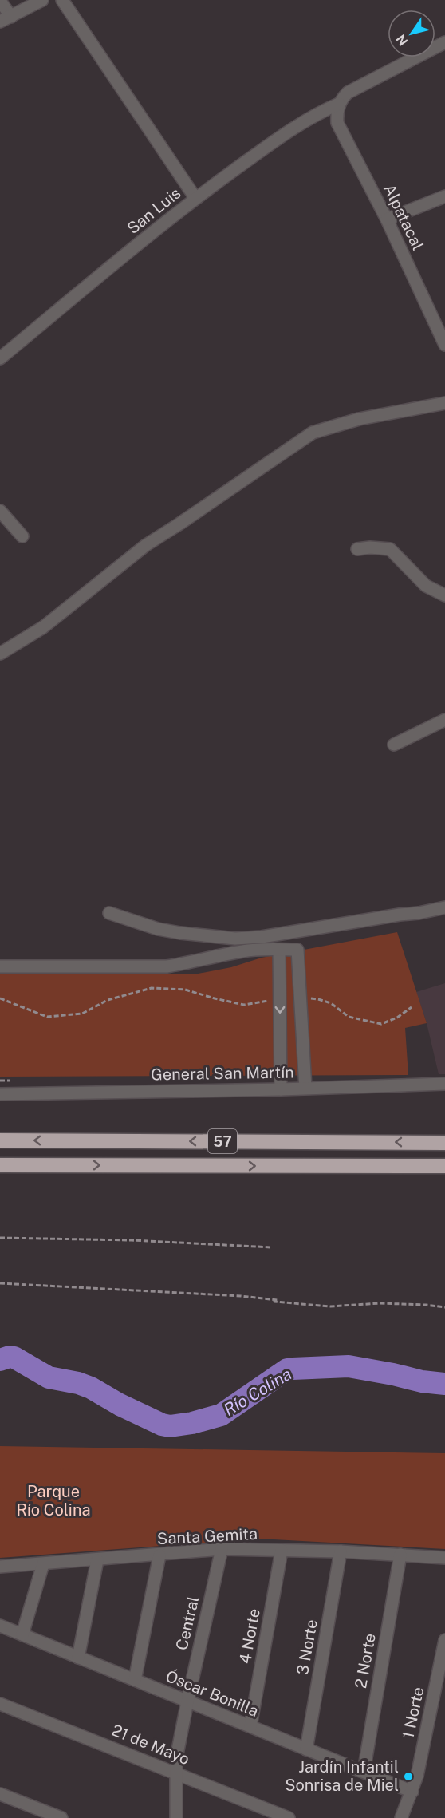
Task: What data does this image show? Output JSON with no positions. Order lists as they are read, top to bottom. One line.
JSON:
{"streets":{"highway":["57"],"street":["San Luis","Alpatacal","General San Martín","Santa Gemita","Central","4 Norte","3 Norte","2 Norte","Óscar Bonilla","1 Norte","21 de Mayo"]},"crossings":[["San Luis","Alpatacal"],["Santa Gemita","Central"],["Santa Gemita","4 Norte"],["Santa Gemita","3 Norte"],["Santa Gemita","2 Norte"],["Central","Óscar Bonilla"],["Central","21 de Mayo"],["4 Norte","Óscar Bonilla"],["3 Norte","Óscar Bonilla"],["2 Norte","Óscar Bonilla"],["Óscar Bonilla","1 Norte"]],"water":["Río Colina"],"parks":["Parque Río Colina"],"places":["Jardín Infantil Sonrisa de Miel"],"north":"bottom left"}
